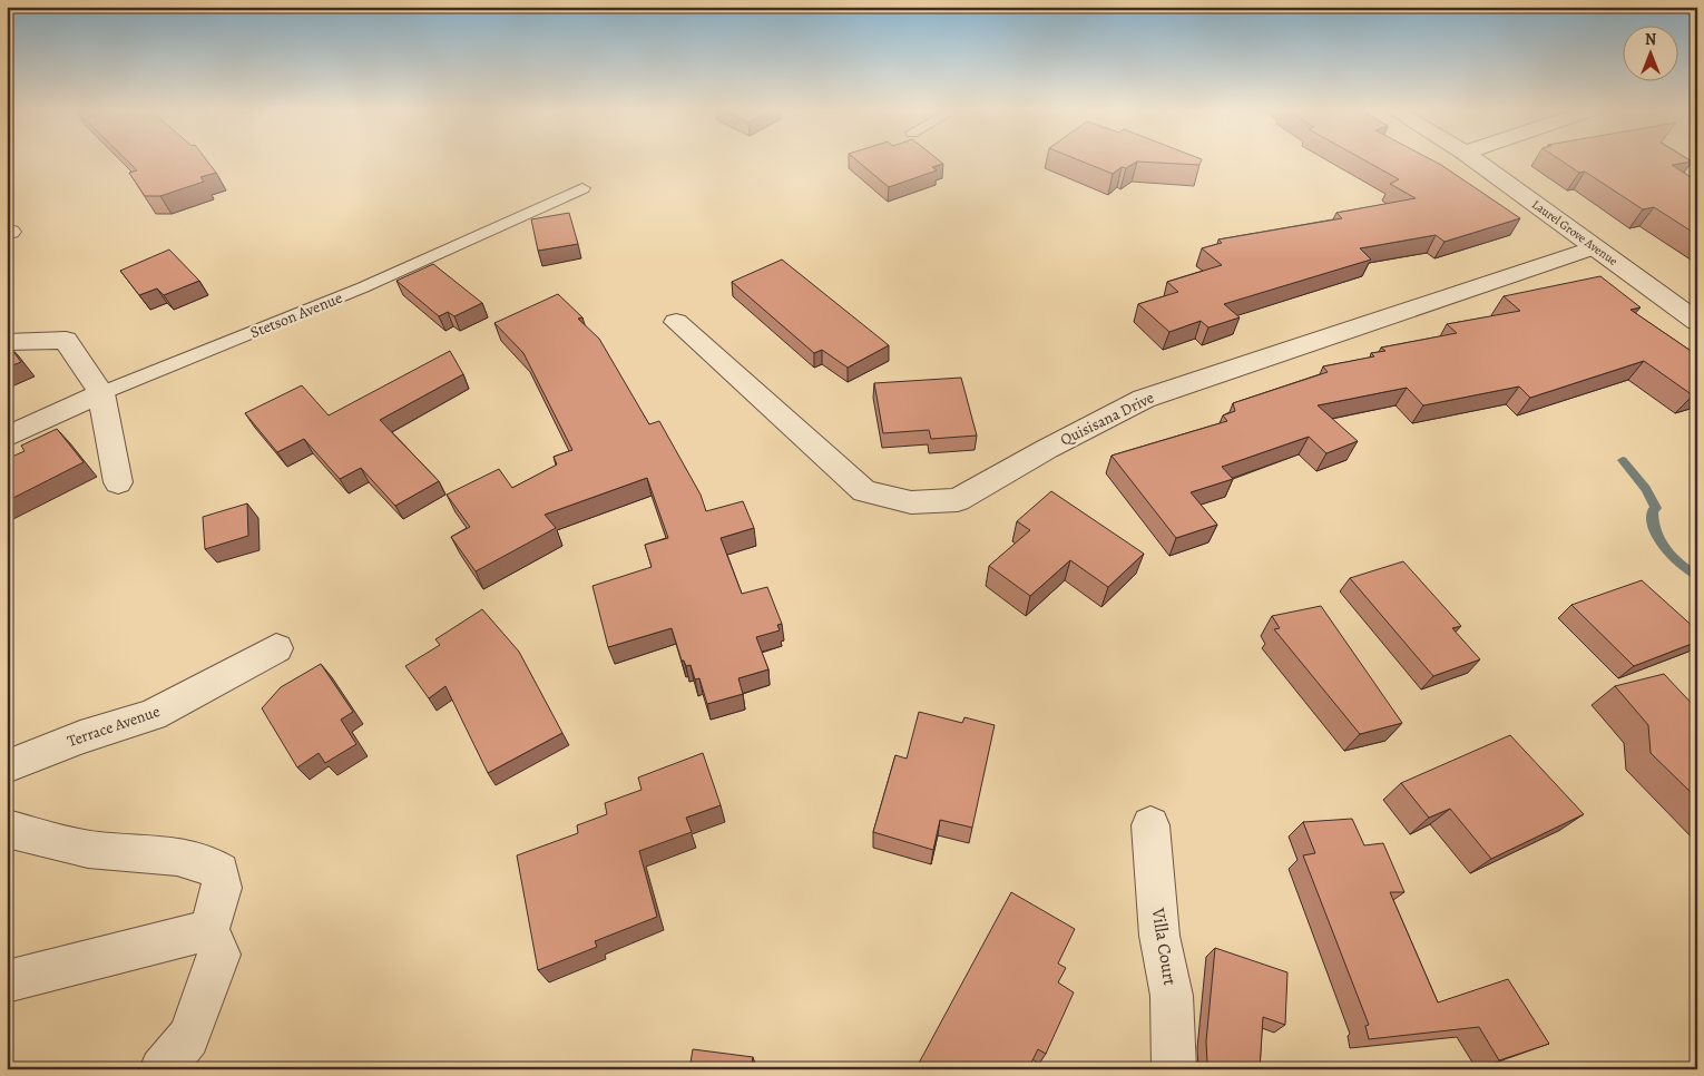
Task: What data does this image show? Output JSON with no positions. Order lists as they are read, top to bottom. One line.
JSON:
{"streets":{"street":["Laurel Grove Avenue","Stetson Avenue","Quisisana Drive","Terrace Avenue","Villa Court"]},"crossings":[["Laurel Grove Avenue","Quisisana Drive"]],"north":"top"}
